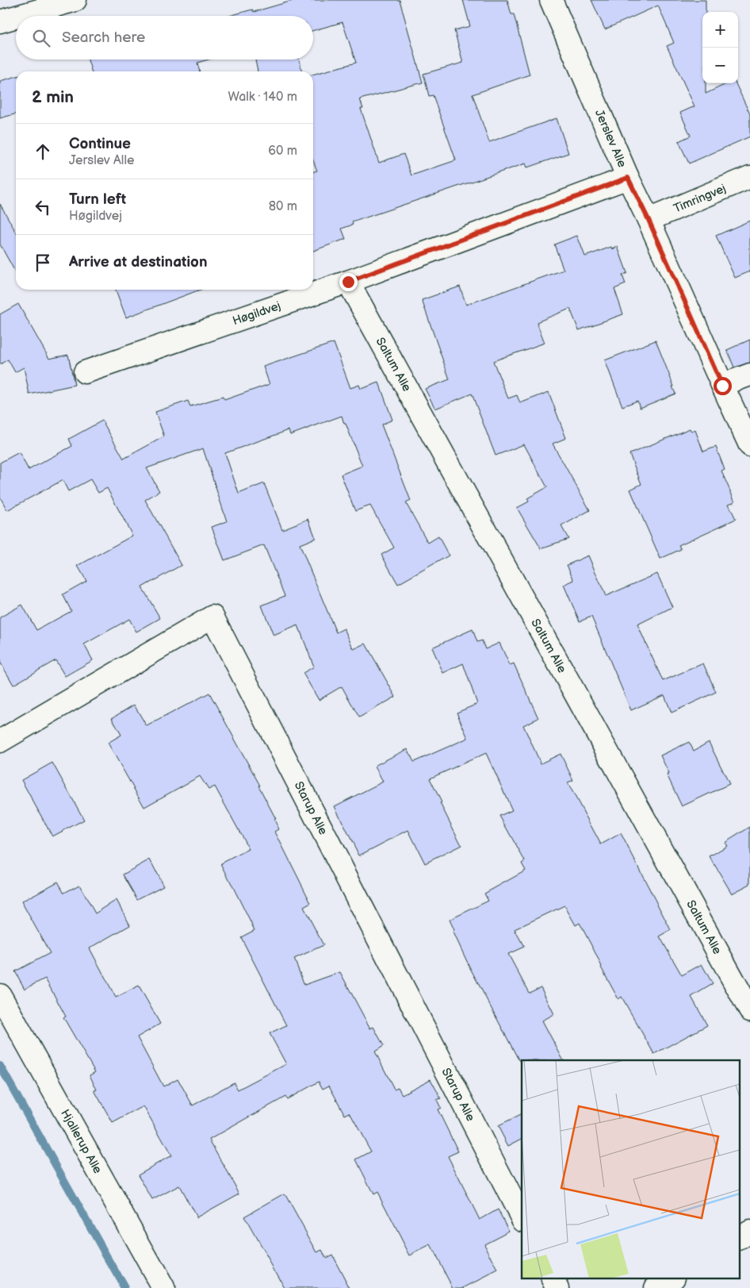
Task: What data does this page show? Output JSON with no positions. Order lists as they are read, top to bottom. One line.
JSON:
{"streets":{"street":["Jerslev Alle","Timringvej","Høgildvej","Saltum Alle","Starup Alle","Hjallerup Alle"]},"crossings":[["Jerslev Alle","Timringvej"],["Jerslev Alle","Høgildvej"],["Høgildvej","Saltum Alle"]],"page":{"map_buttons":["+","−"],"search":"Search here","heading":["2 min","Walk · 140 m"],"list":[["Continue","Jerslev Alle","60 m"],["Turn left","Høgildvej","80 m"],"Arrive at destination"]}}
